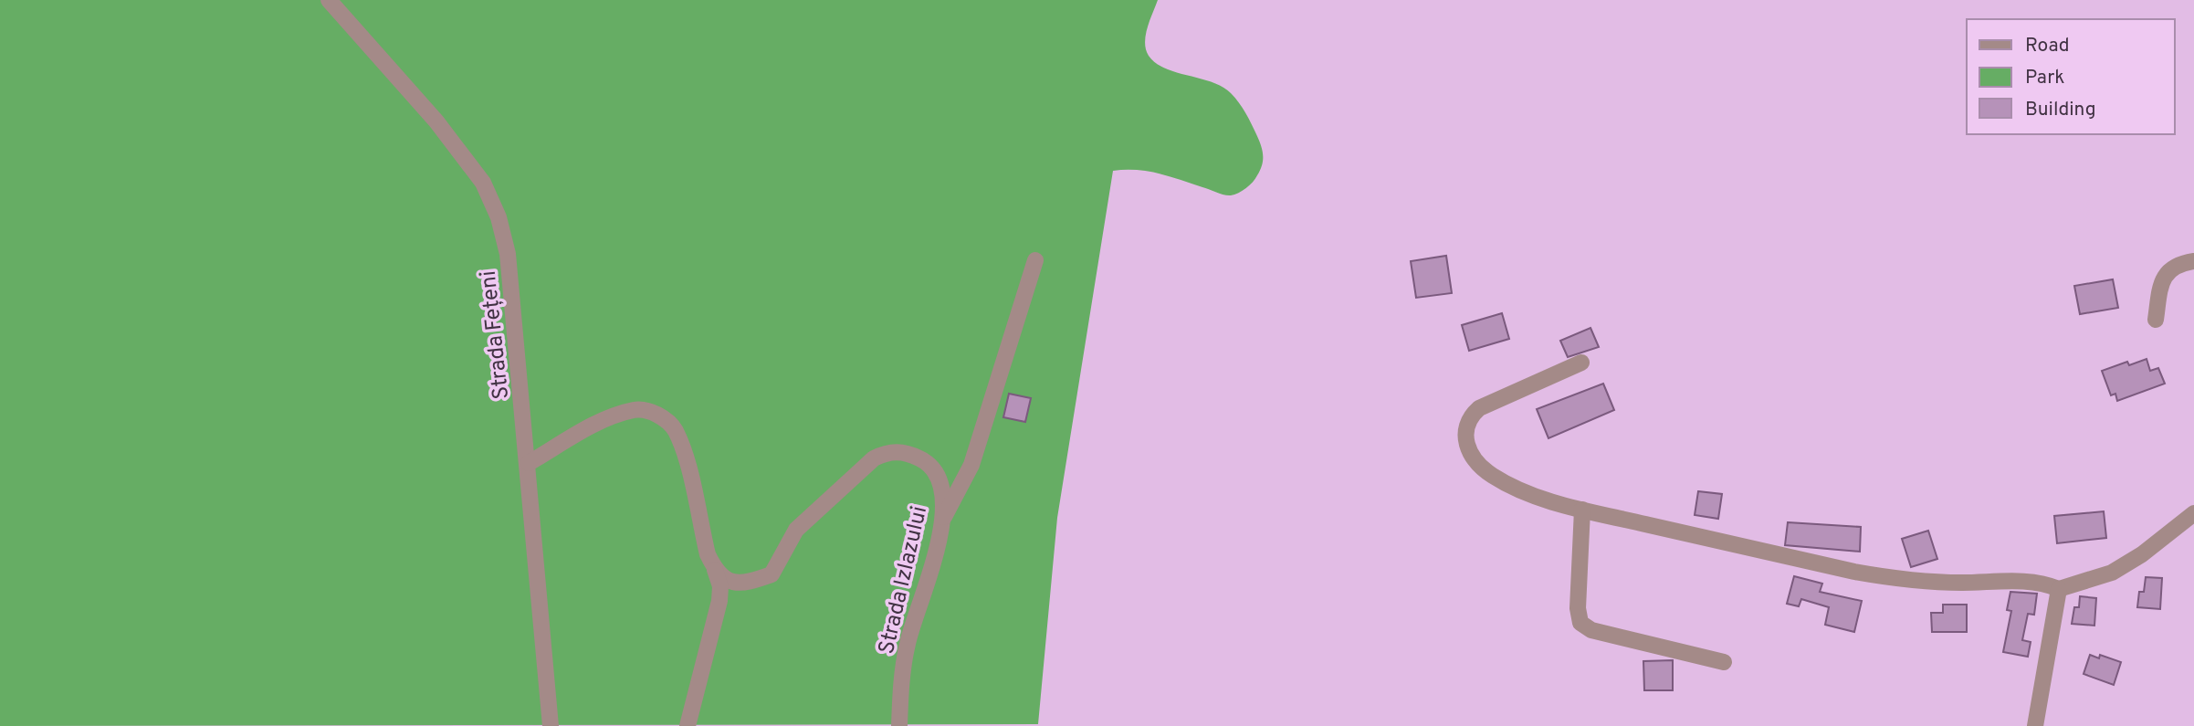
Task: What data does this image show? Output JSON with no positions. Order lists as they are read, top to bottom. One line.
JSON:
{"streets":{"street":["Strada Fețeni","Strada Izlazului"]},"legend":["Road","Park","Building"]}
